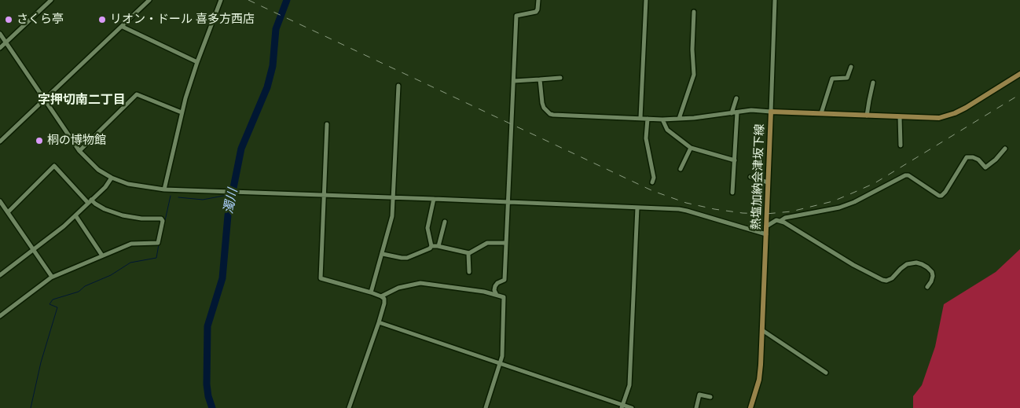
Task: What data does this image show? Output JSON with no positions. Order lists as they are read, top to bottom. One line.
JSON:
{"streets":{"main road":["熱塩加納会津坂下線"]},"districts":["字押切南二丁目"],"water":["濁川"],"places":["さくら亭","リオン・ドール 喜多方西店","桐の博物館"]}
